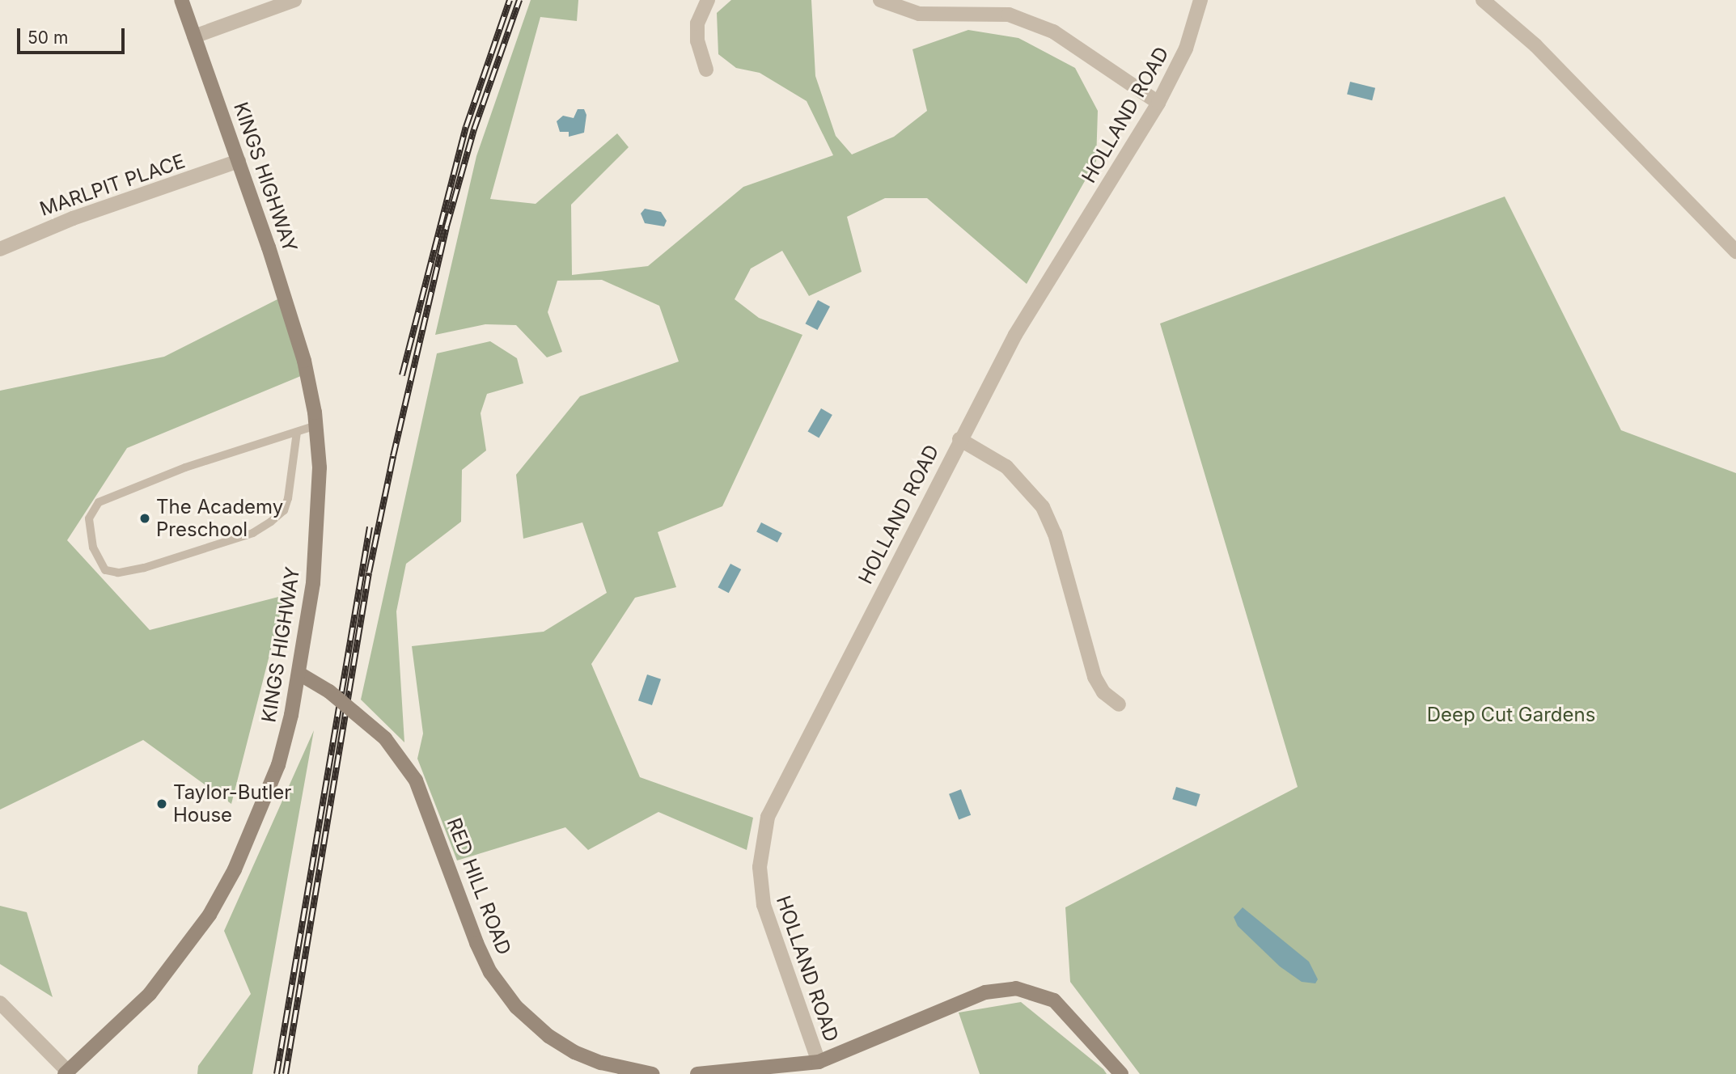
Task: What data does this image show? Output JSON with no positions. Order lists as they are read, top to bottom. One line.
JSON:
{"streets":{"street":["HOLLAND ROAD","KINGS HIGHWAY","MARLPIT PLACE","RED HILL ROAD"]},"crossings":[["KINGS HIGHWAY","MARLPIT PLACE"],["KINGS HIGHWAY","RED HILL ROAD"]],"parks":["Deep Cut Gardens"],"places":["The Academy Preschool","Taylor-Butler House"],"scale_bar":"50 m"}
